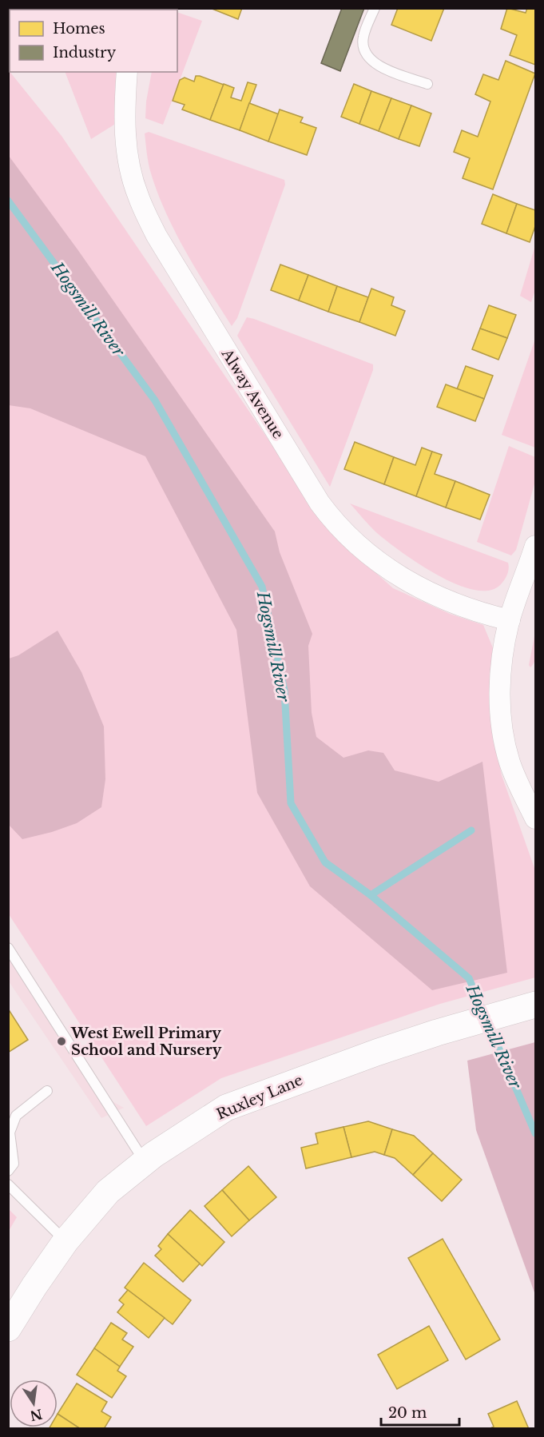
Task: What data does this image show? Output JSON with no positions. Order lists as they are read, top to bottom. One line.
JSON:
{"streets":{"main road":["Ruxley Lane"],"street":["Alway Avenue"]},"water":["Hogsmill River"],"places":["West Ewell Primary School and Nursery"],"legend":["Homes","Industry"],"scale_bar":"20 m","north":"bottom"}
